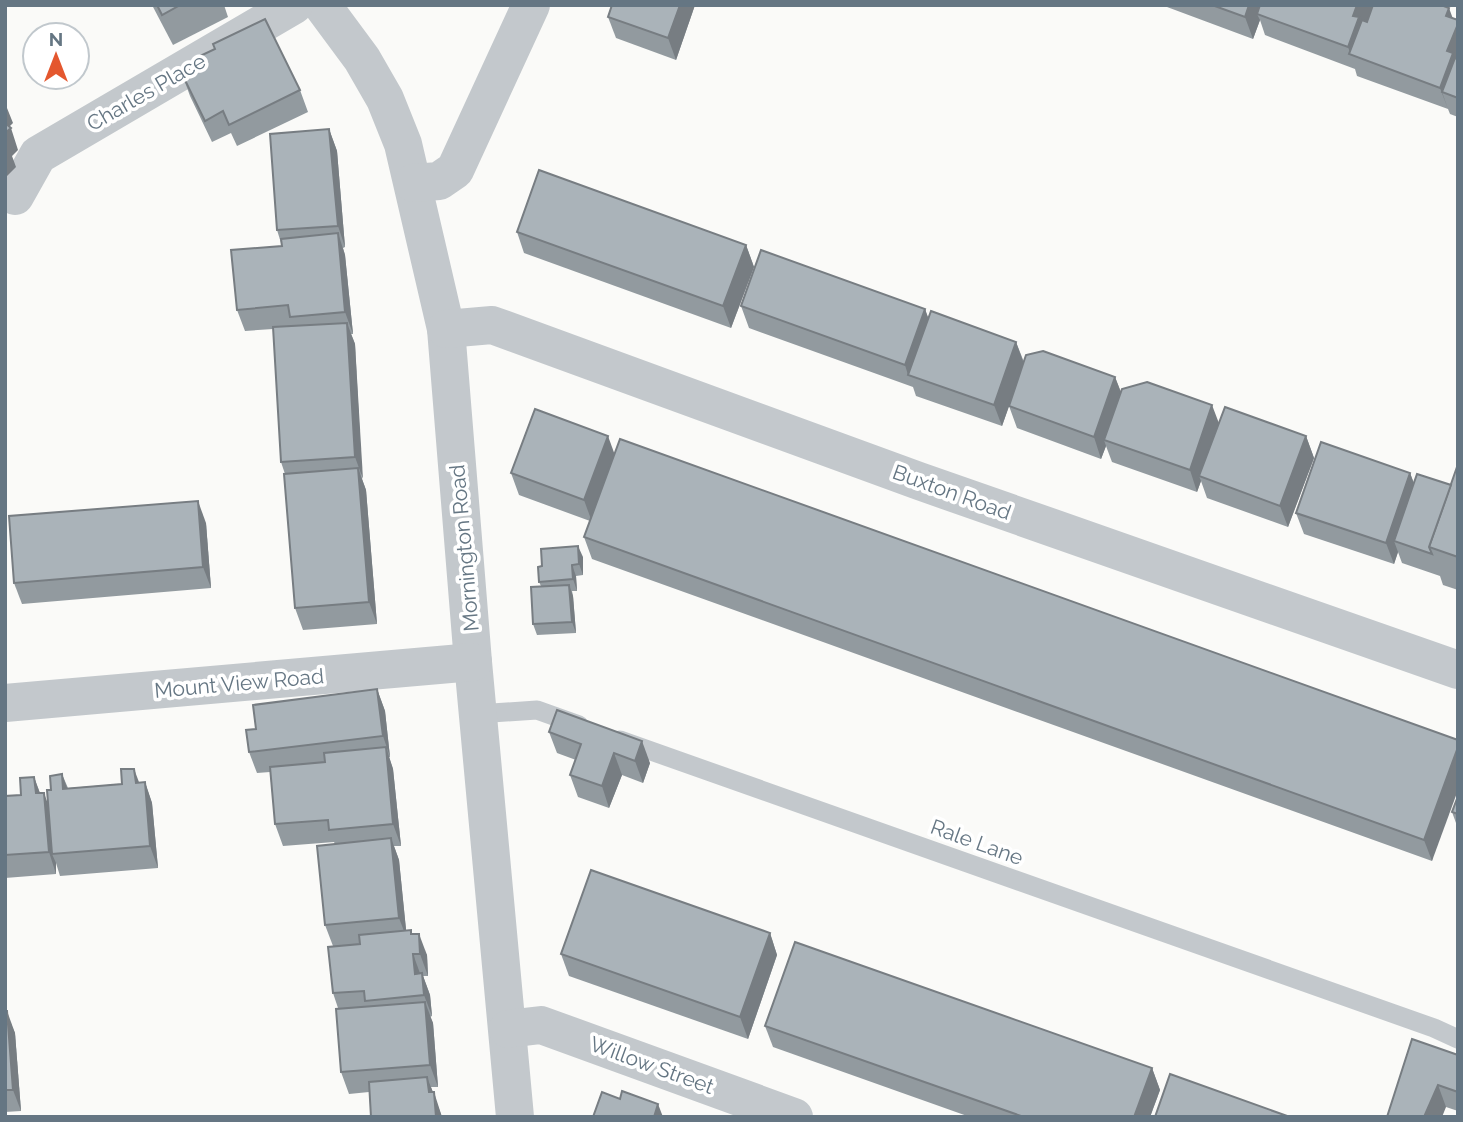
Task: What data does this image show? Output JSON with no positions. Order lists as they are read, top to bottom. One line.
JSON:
{"streets":{"street":["Charles Place","Buxton Road","Mornington Road","Mount View Road","Willow Street"],"lane":["Rale Lane"]},"crossings":[["Buxton Road","Mornington Road"],["Mornington Road","Mount View Road"],["Mornington Road","Rale Lane"],["Mornington Road","Willow Street"]],"north":"top"}
